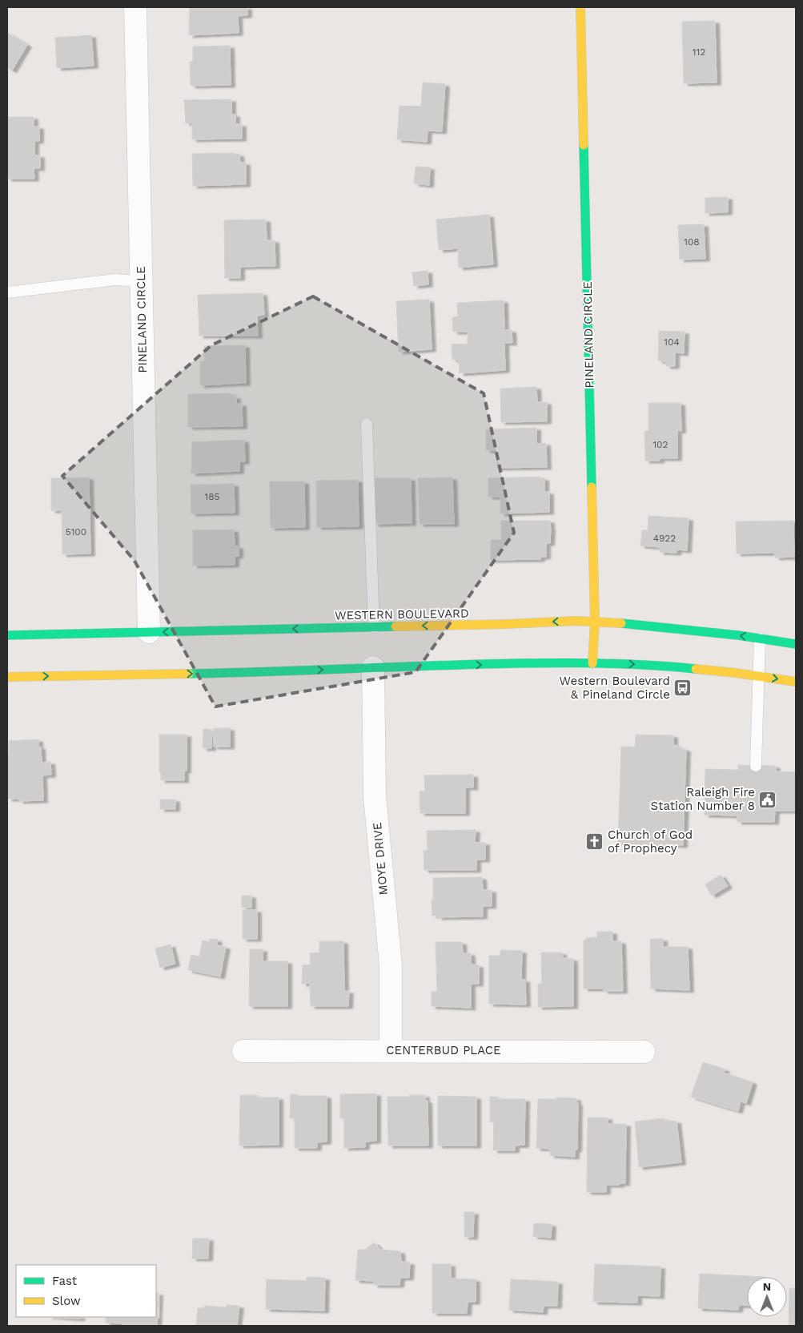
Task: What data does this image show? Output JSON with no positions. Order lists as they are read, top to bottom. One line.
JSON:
{"streets":{"main road":["PINELAND CIRCLE","WESTERN BOULEVARD"],"street":["MOYE DRIVE","CENTERBUD PLACE"]},"crossings":[["PINELAND CIRCLE","WESTERN BOULEVARD"],["MOYE DRIVE","CENTERBUD PLACE"]],"places":{"bus stop":["Western Boulevard & Pineland Circle"],"public building":["Raleigh Fire Station Number 8"],"church":["Church of God of Prophecy"]},"house_numbers":["112","108","104","102","185","5100","4922"],"legend":["Fast","Slow"],"north":"top"}
